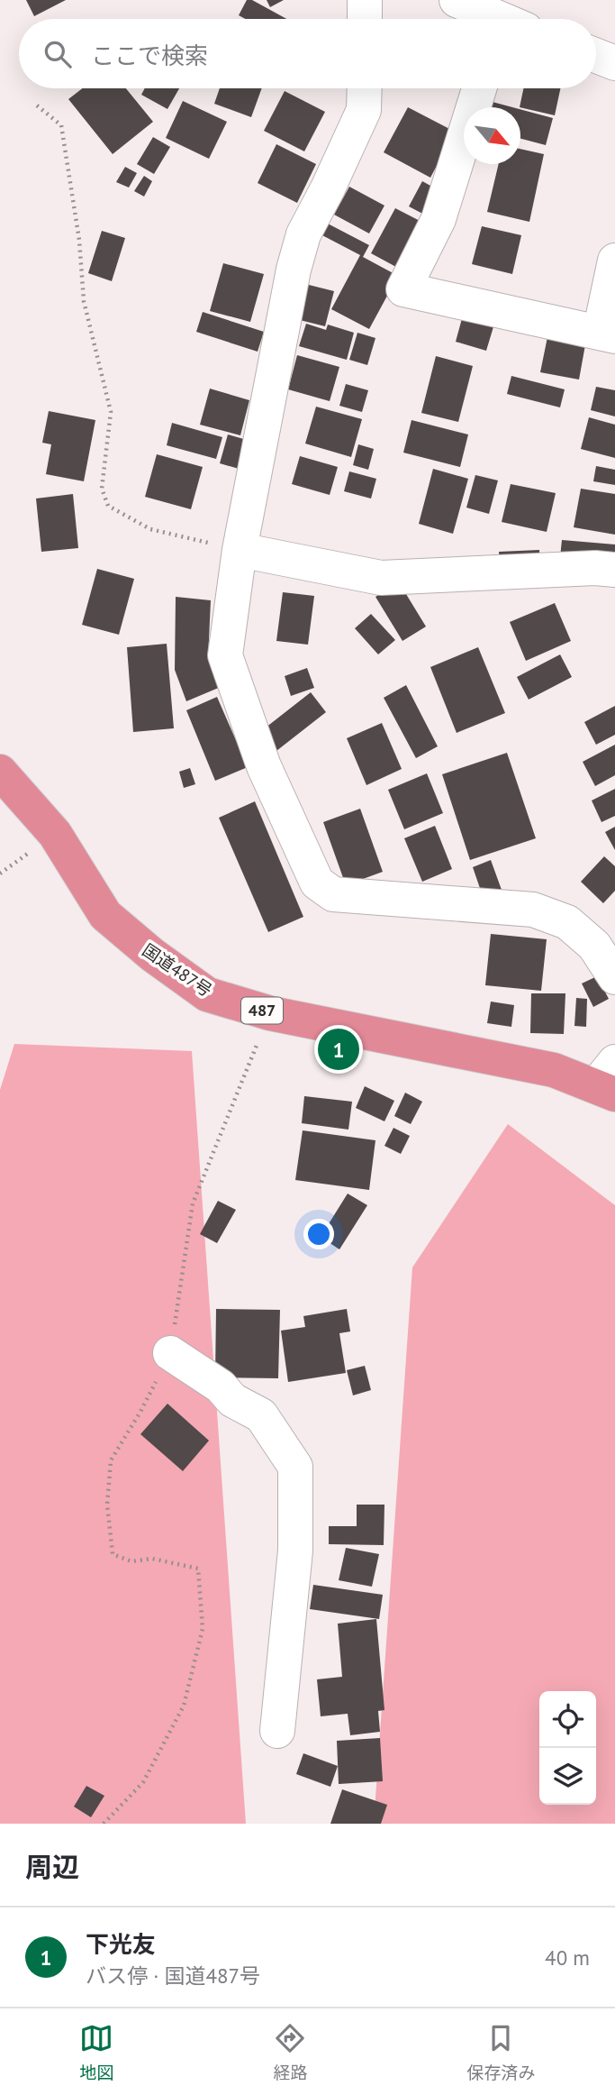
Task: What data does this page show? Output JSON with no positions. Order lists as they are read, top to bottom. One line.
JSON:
{"streets":{"highway":["国道487号","487"]},"north":"bottom right","page":{"search":"ここで検索","pins":"1","heading":"周辺","list":[{"mark":"1","name":"下光友","note":"バス停 · 国道487号","value":"40 m"}],"nav":["地図","経路","保存済み"]}}
